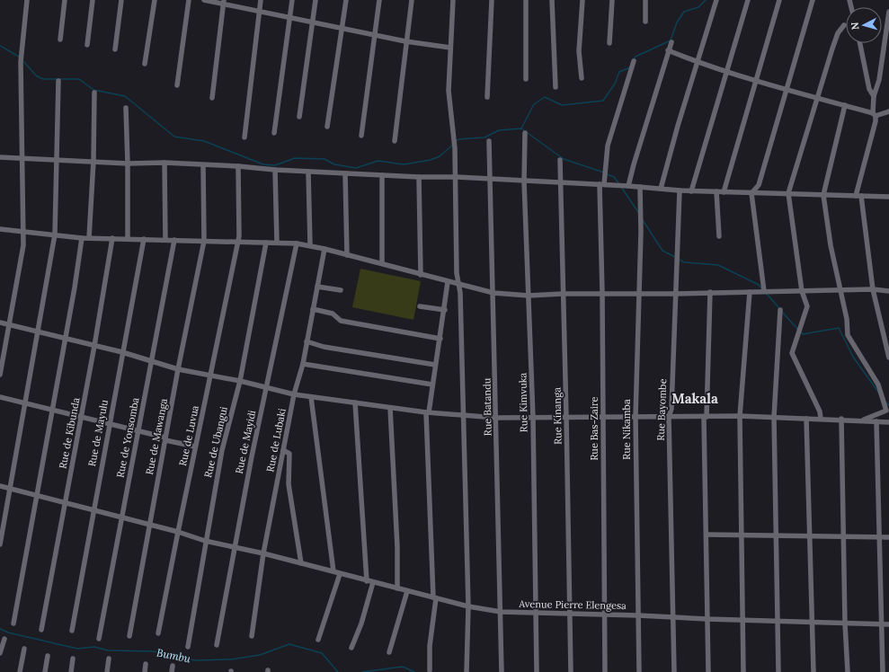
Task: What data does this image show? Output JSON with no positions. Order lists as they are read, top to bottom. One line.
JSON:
{"streets":{"street":["Rue Kimvuka","Rue Batandu","Rue Bayombe","Rue Kinanga","Rue Bas-Zaire","Rue Nikamba","Rue de Kibunda","Rue de Mayulu","Rue de Luvua","Rue de Mawanga","Rue de Yonsomba","Rue de Lubaki","Rue de Ubangui","Rue de Mayidi","Avenue Pierre Elengesa"]},"crossings":[["Rue Kimvuka","Avenue Pierre Elengesa"],["Rue Batandu","Avenue Pierre Elengesa"],["Rue Bayombe","Avenue Pierre Elengesa"],["Rue Kinanga","Avenue Pierre Elengesa"],["Rue Bas-Zaire","Avenue Pierre Elengesa"],["Rue Nikamba","Avenue Pierre Elengesa"],["Rue de Kibunda","Avenue Pierre Elengesa"],["Rue de Mayulu","Avenue Pierre Elengesa"],["Rue de Luvua","Avenue Pierre Elengesa"],["Rue de Mawanga","Avenue Pierre Elengesa"],["Rue de Yonsomba","Avenue Pierre Elengesa"],["Rue de Lubaki","Avenue Pierre Elengesa"],["Rue de Ubangui","Avenue Pierre Elengesa"],["Rue de Mayidi","Avenue Pierre Elengesa"]],"districts":["Makala"],"water":["Bumbu"],"north":"left"}
